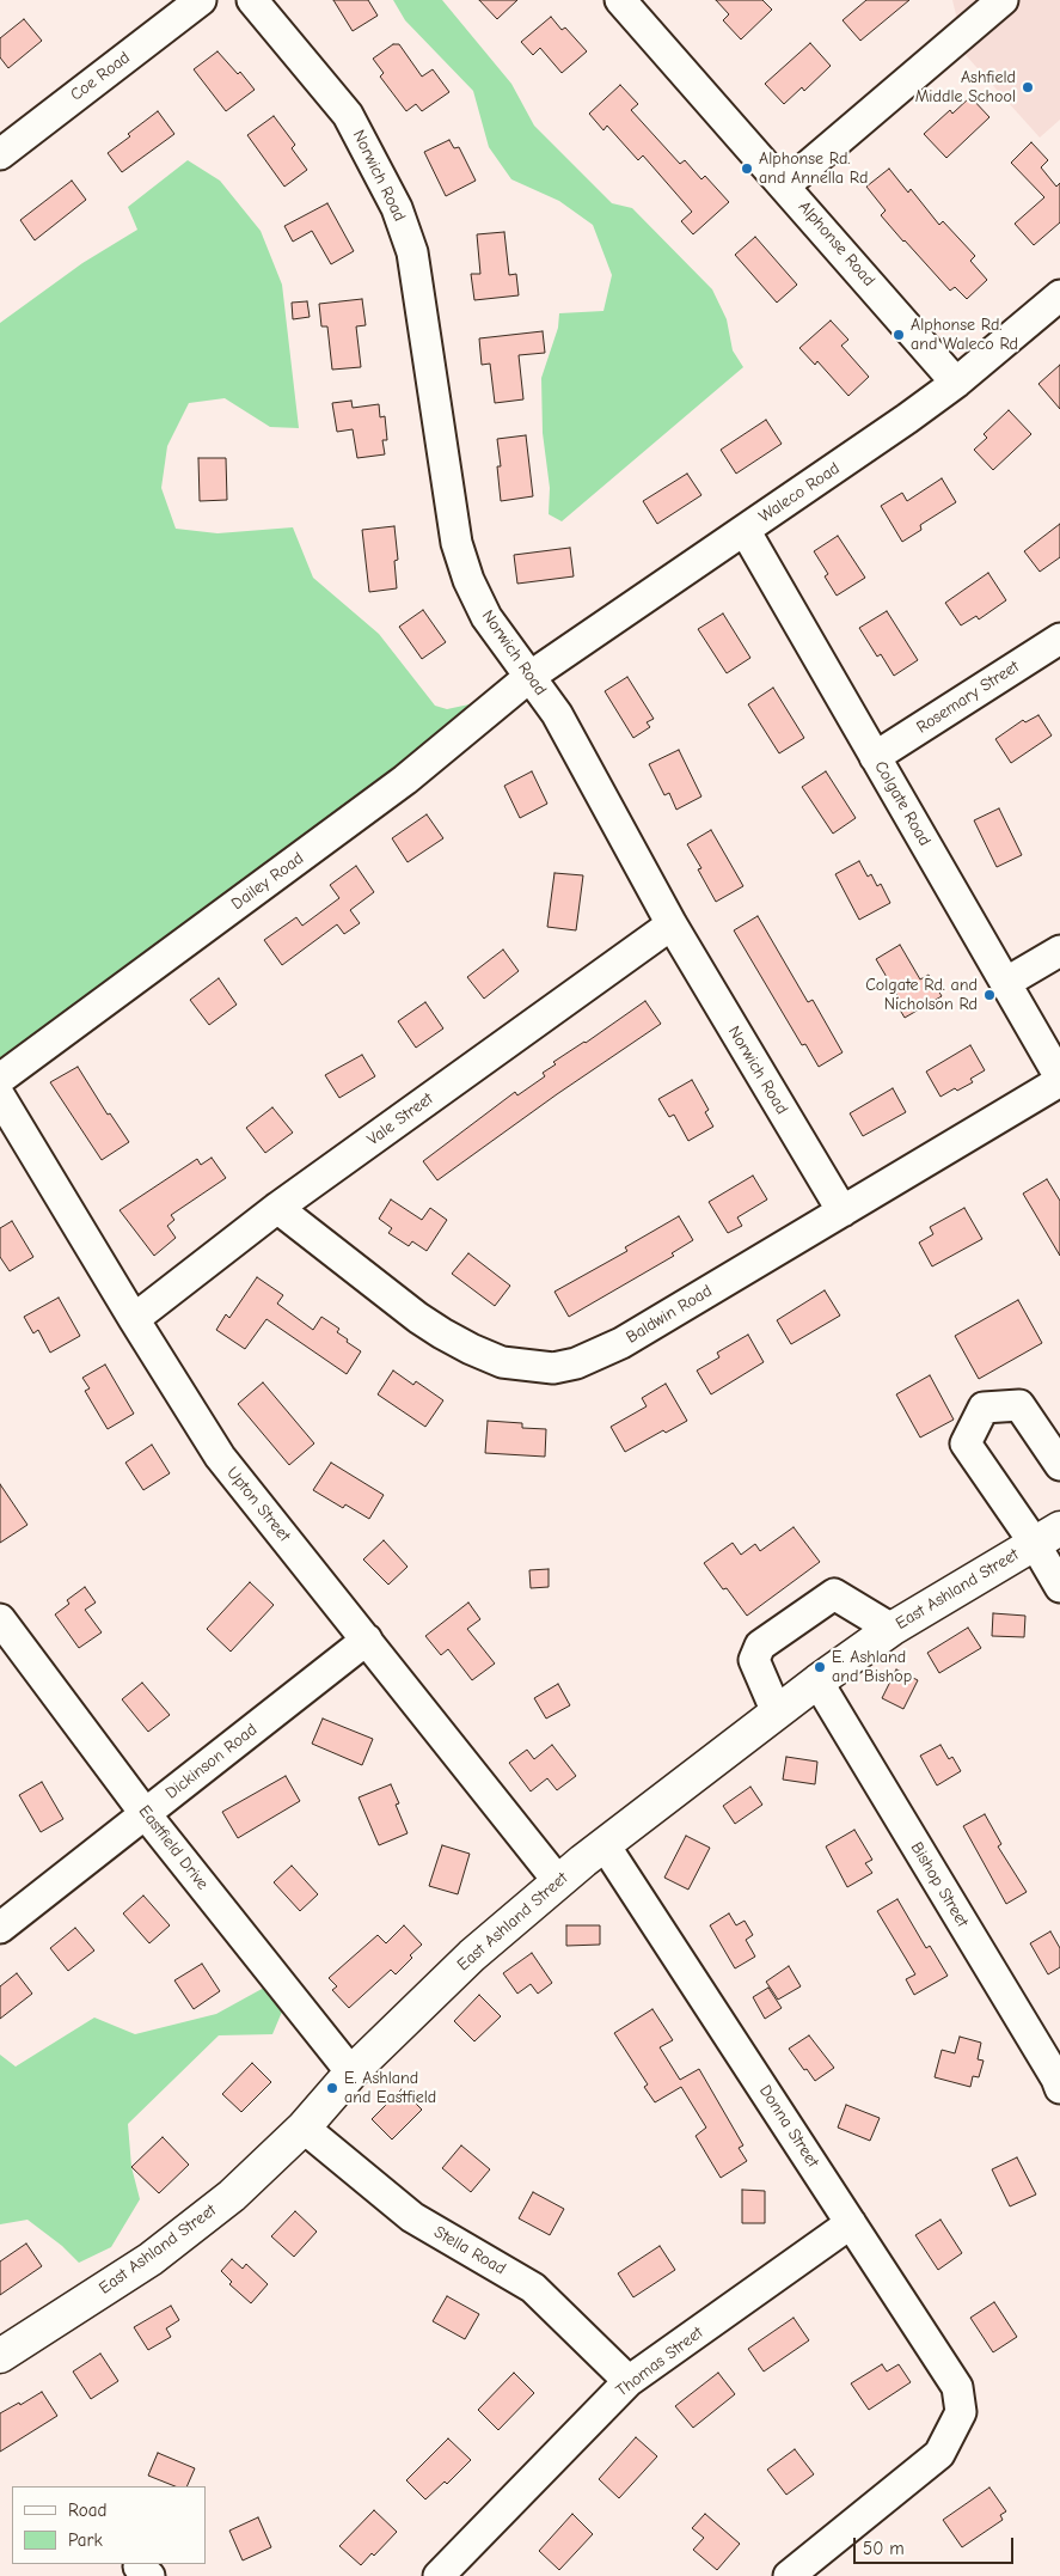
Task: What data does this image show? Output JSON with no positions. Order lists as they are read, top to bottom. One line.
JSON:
{"streets":{"main road":["East Ashland Street"],"street":["Coe Road","Norwich Road","Alphonse Road","Waleco Road","Rosemary Street","Colgate Road","Dailey Road","Vale Street","Baldwin Road","Upton Street","Dickinson Road","Eastfield Drive","Bishop Street","Donna Street","Stella Road","Thomas Street"]},"crossings":[["Norwich Road","Waleco Road"],["Norwich Road","Dailey Road"],["Norwich Road","Vale Street"],["Norwich Road","Baldwin Road"],["Alphonse Road","Waleco Road"],["Waleco Road","Colgate Road"],["Waleco Road","Dailey Road"],["Rosemary Street","Colgate Road"],["Colgate Road","Baldwin Road"],["Vale Street","Baldwin Road"],["Vale Street","Upton Street"],["Upton Street","East Ashland Street"],["Upton Street","Dickinson Road"],["East Ashland Street","Eastfield Drive"],["East Ashland Street","Bishop Street"],["East Ashland Street","Donna Street"],["East Ashland Street","Stella Road"],["Dickinson Road","Eastfield Drive"],["Donna Street","Thomas Street"],["Stella Road","Thomas Street"]],"places":["Ashfield Middle School","Alphonse Rd. and Annella Rd","Alphonse Rd. and Waleco Rd","Colgate Rd. and Nicholson Rd","E. Ashland and Bishop","E. Ashland and Eastfield"],"legend":["Road","Park"],"scale_bar":"50 m"}
